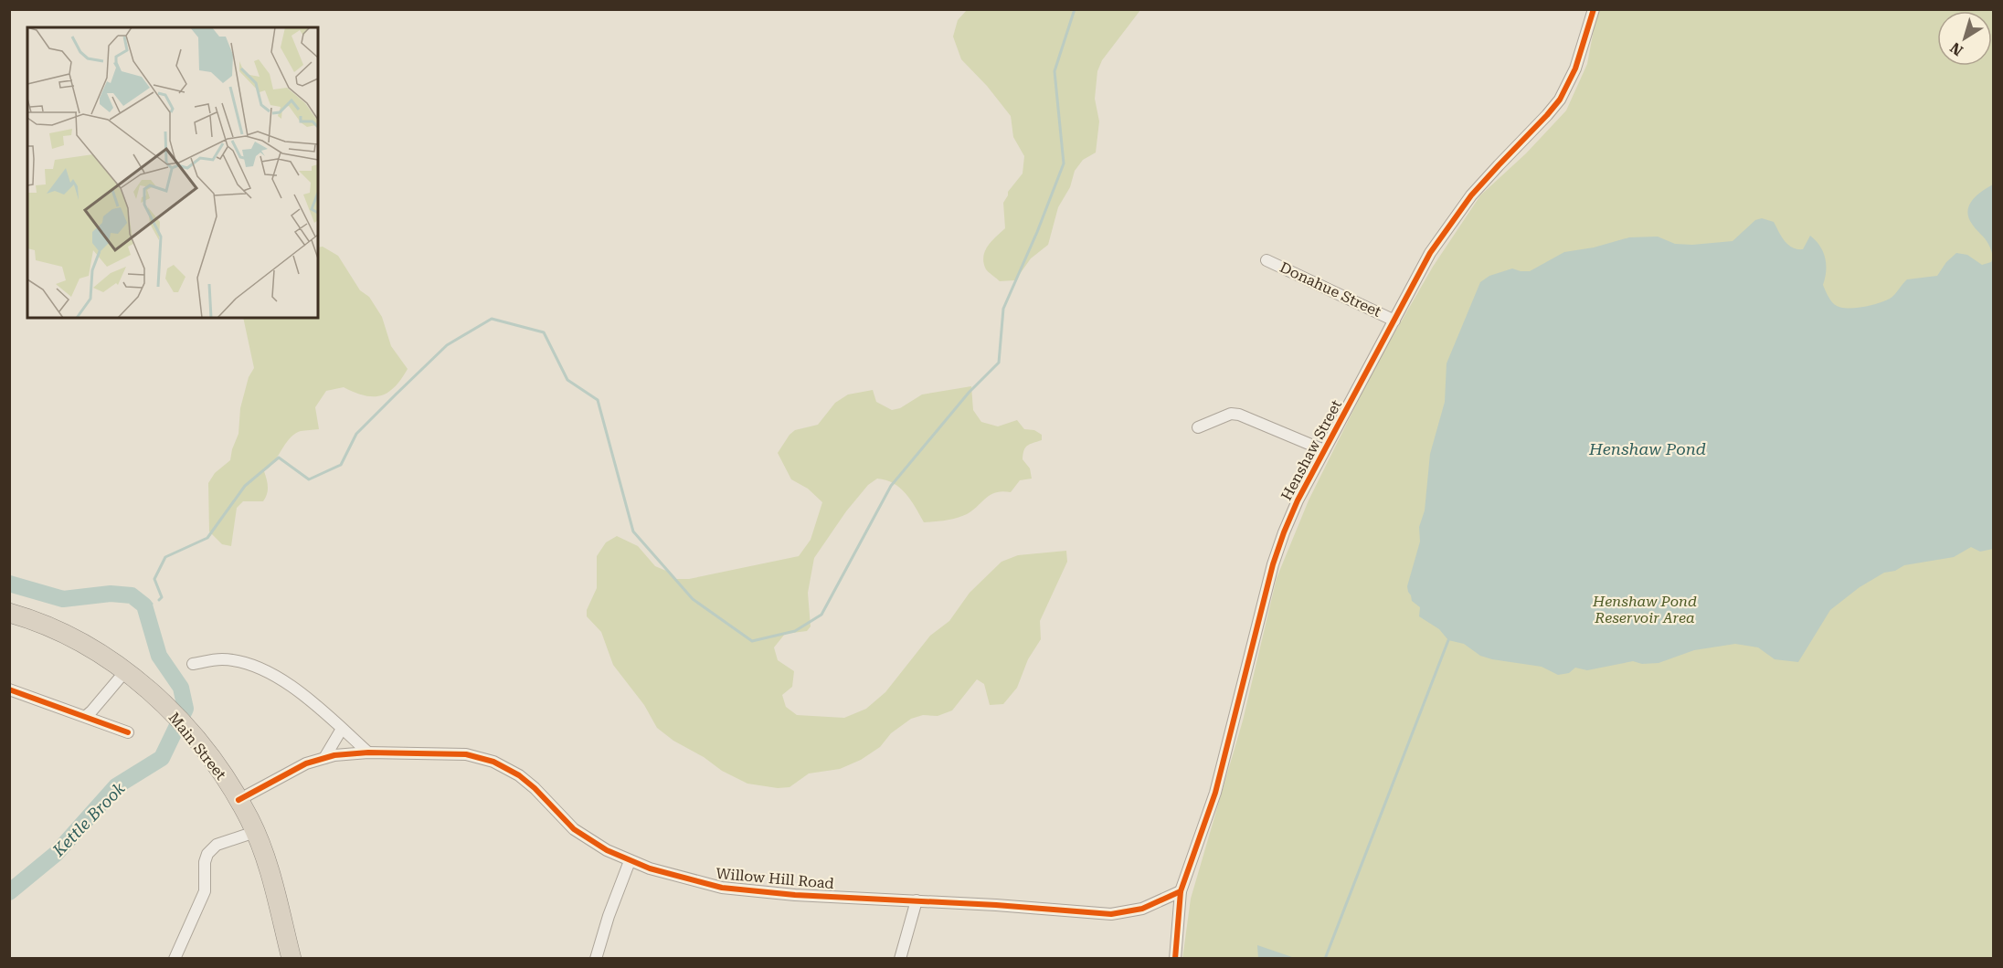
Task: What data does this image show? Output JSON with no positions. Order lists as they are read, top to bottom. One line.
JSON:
{"streets":{"highway":["Main Street"],"street":["Donahue Street","Henshaw Street","Willow Hill Road"]},"crossings":[["Donahue Street","Henshaw Street"],["Henshaw Street","Willow Hill Road"],["Main Street","Willow Hill Road"]],"water":["Henshaw Pond","Kettle Brook"],"parks":["Henshaw Pond Reservoir Area"],"north":"bottom left"}
